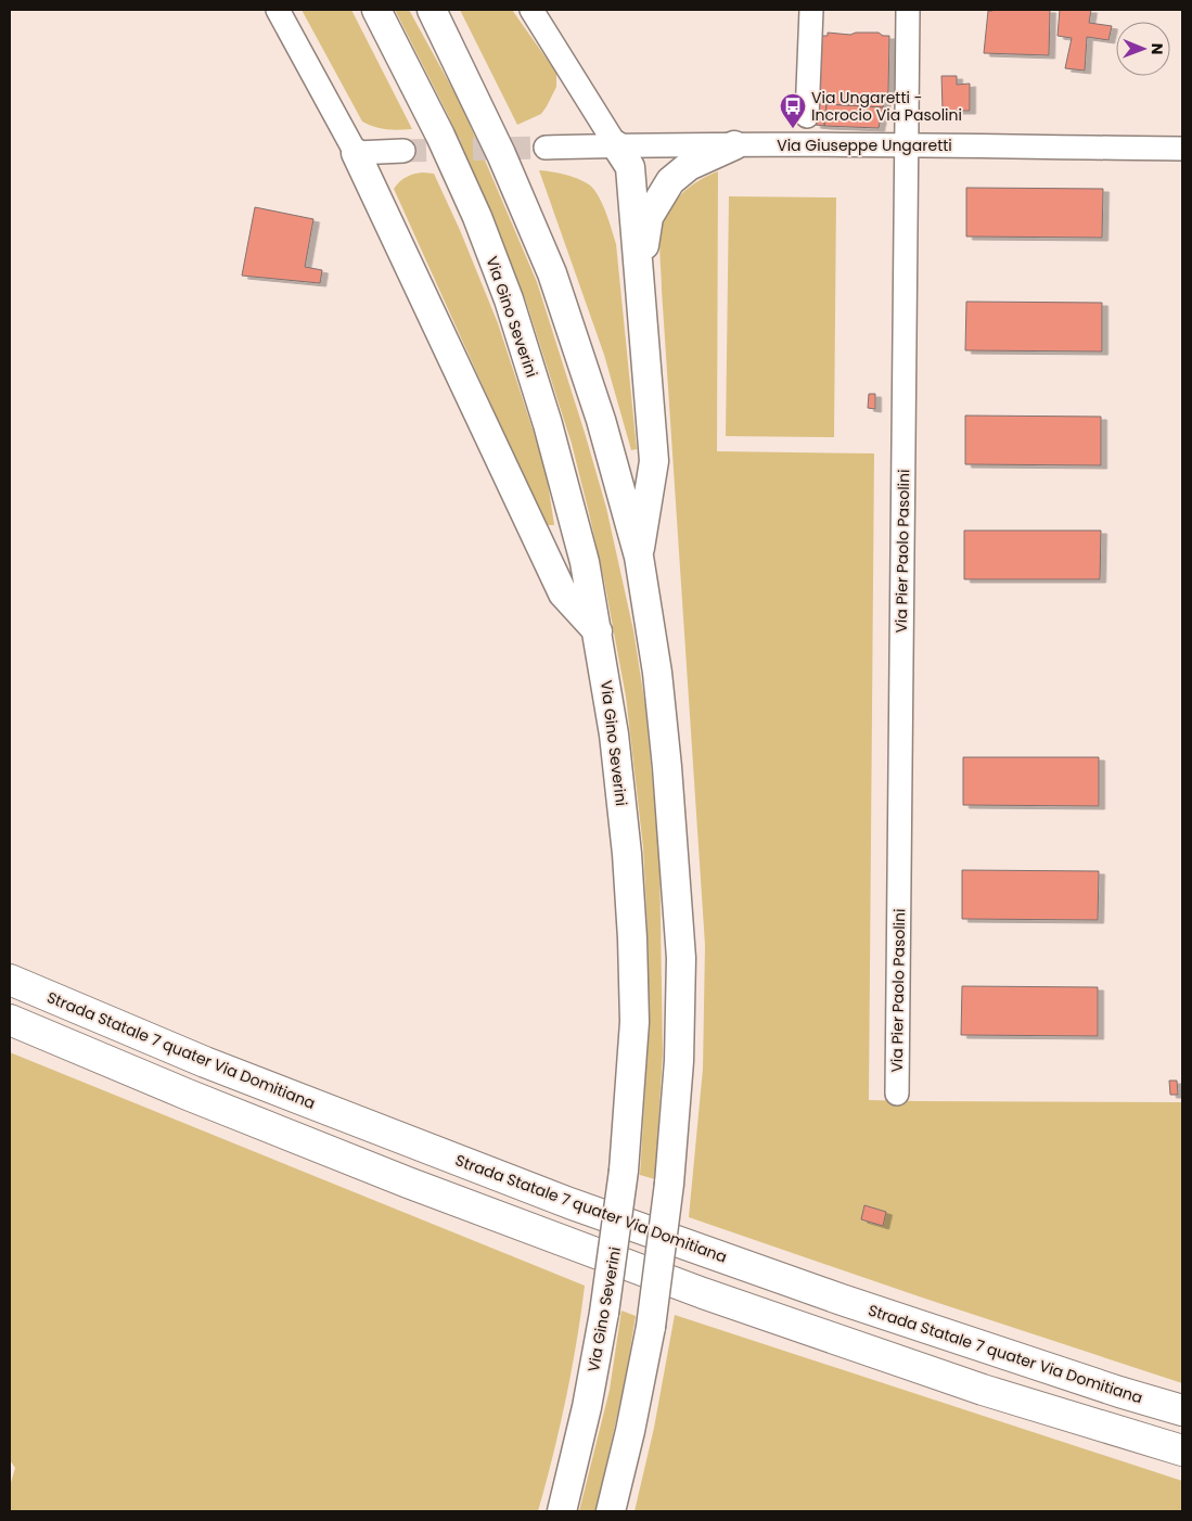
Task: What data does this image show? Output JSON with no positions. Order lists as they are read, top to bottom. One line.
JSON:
{"streets":{"highway":["Strada Statale 7 quater Via Domitiana"],"street":["Via Giuseppe Ungaretti","Via Gino Severini","Via Pier Paolo Pasolini"]},"crossings":[["Via Giuseppe Ungaretti","Via Pier Paolo Pasolini"]],"places":{"bus stop":["Via Ungaretti - Incrocio Via Pasolini"]},"north":"right"}
